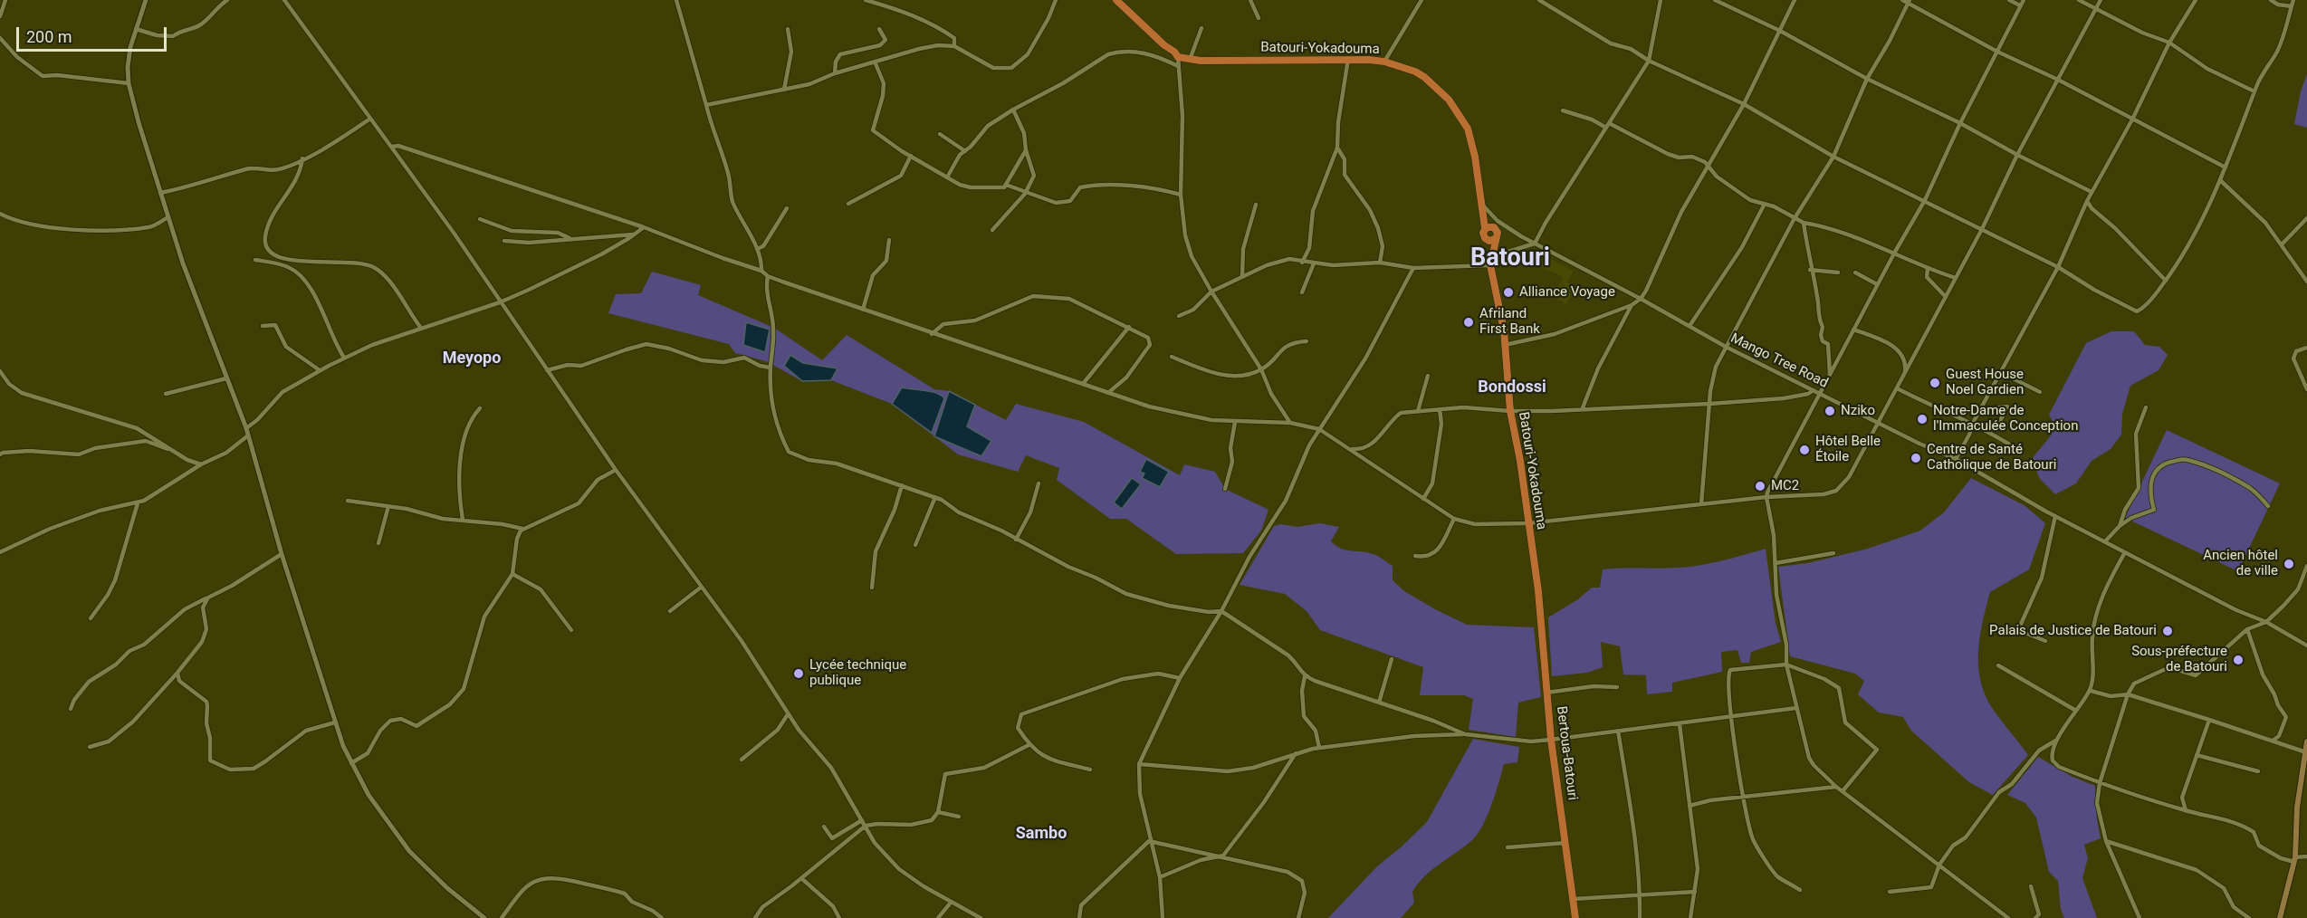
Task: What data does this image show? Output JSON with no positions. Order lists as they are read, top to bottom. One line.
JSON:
{"streets":{"highway":["Batouri-Yokadouma","Bertoua-Batouri"],"street":["Mango Tree Road"]},"crossings":[["Batouri-Yokadouma","Mango Tree Road"],["Batouri-Yokadouma","Bertoua-Batouri"]],"districts":["Batouri","Meyopo","Bondossi","Sambo"],"places":["Alliance Voyage","Afriland First Bank","Guest House Noel Gardien","Nziko","Notre-Dame de l'Immaculée Conception","Hôtel Belle Étoile","Centre de Santé Catholique de Batouri","MC2","Ancien hôtel de ville","Palais de Justice de Batouri","Sous-préfecture de Batouri","Lycée technique publique"],"scale_bar":"200 m"}
